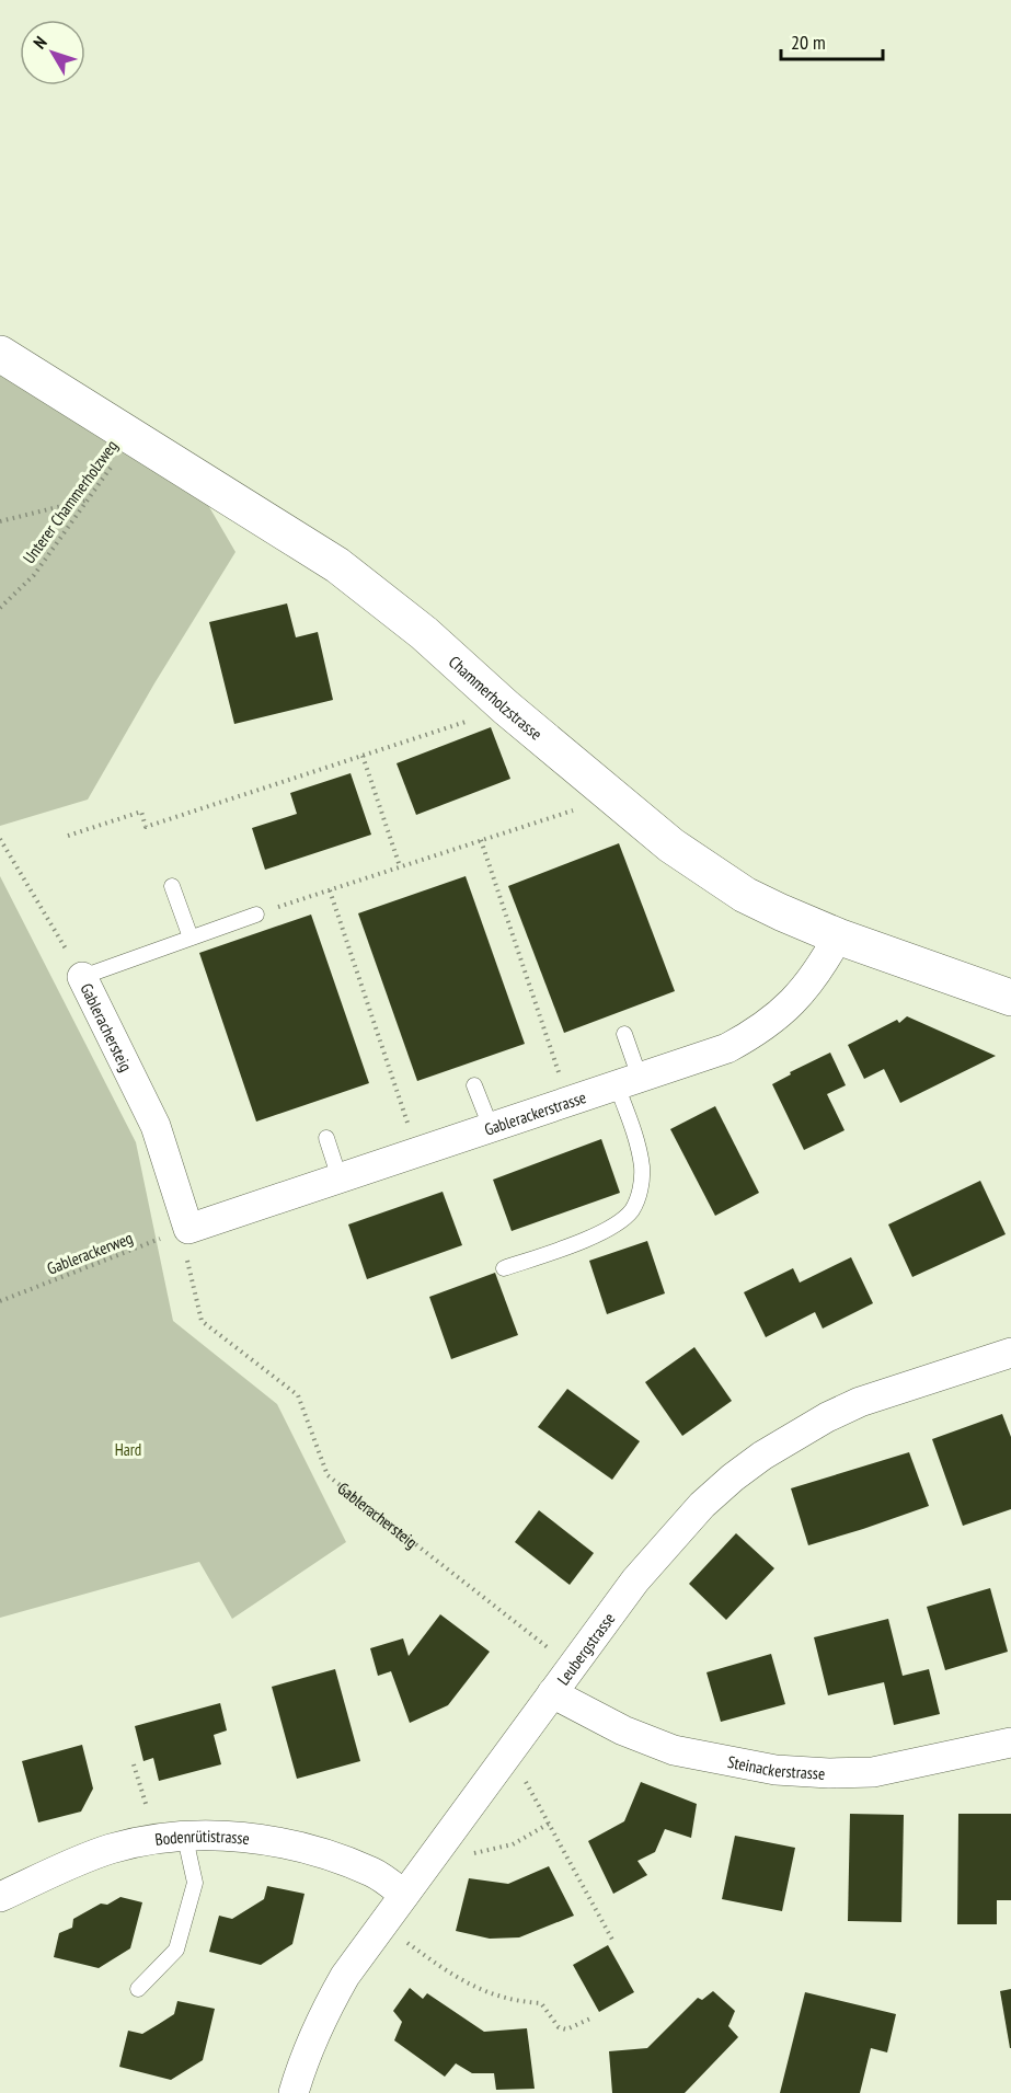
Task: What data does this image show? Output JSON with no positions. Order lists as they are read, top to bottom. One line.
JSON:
{"streets":{"street":["Chammerholzstrasse","Gablerachersteig","Gablerackerstrasse","Leubergstrasse","Steinackerstrasse","Bodenrütistrasse"],"path":["Unterer Chammerholzweg","Gablerackerweg"]},"crossings":[["Unterer Chammerholzweg","Chammerholzstrasse"],["Chammerholzstrasse","Gablerackerstrasse"],["Gablerachersteig","Gablerackerstrasse"],["Gablerachersteig","Gablerackerweg"],["Gablerachersteig","Leubergstrasse"],["Gablerackerstrasse","Gablerackerweg"],["Leubergstrasse","Steinackerstrasse"],["Leubergstrasse","Bodenrütistrasse"]],"parks":["Hard"],"scale_bar":"20 m","north":"top left"}
